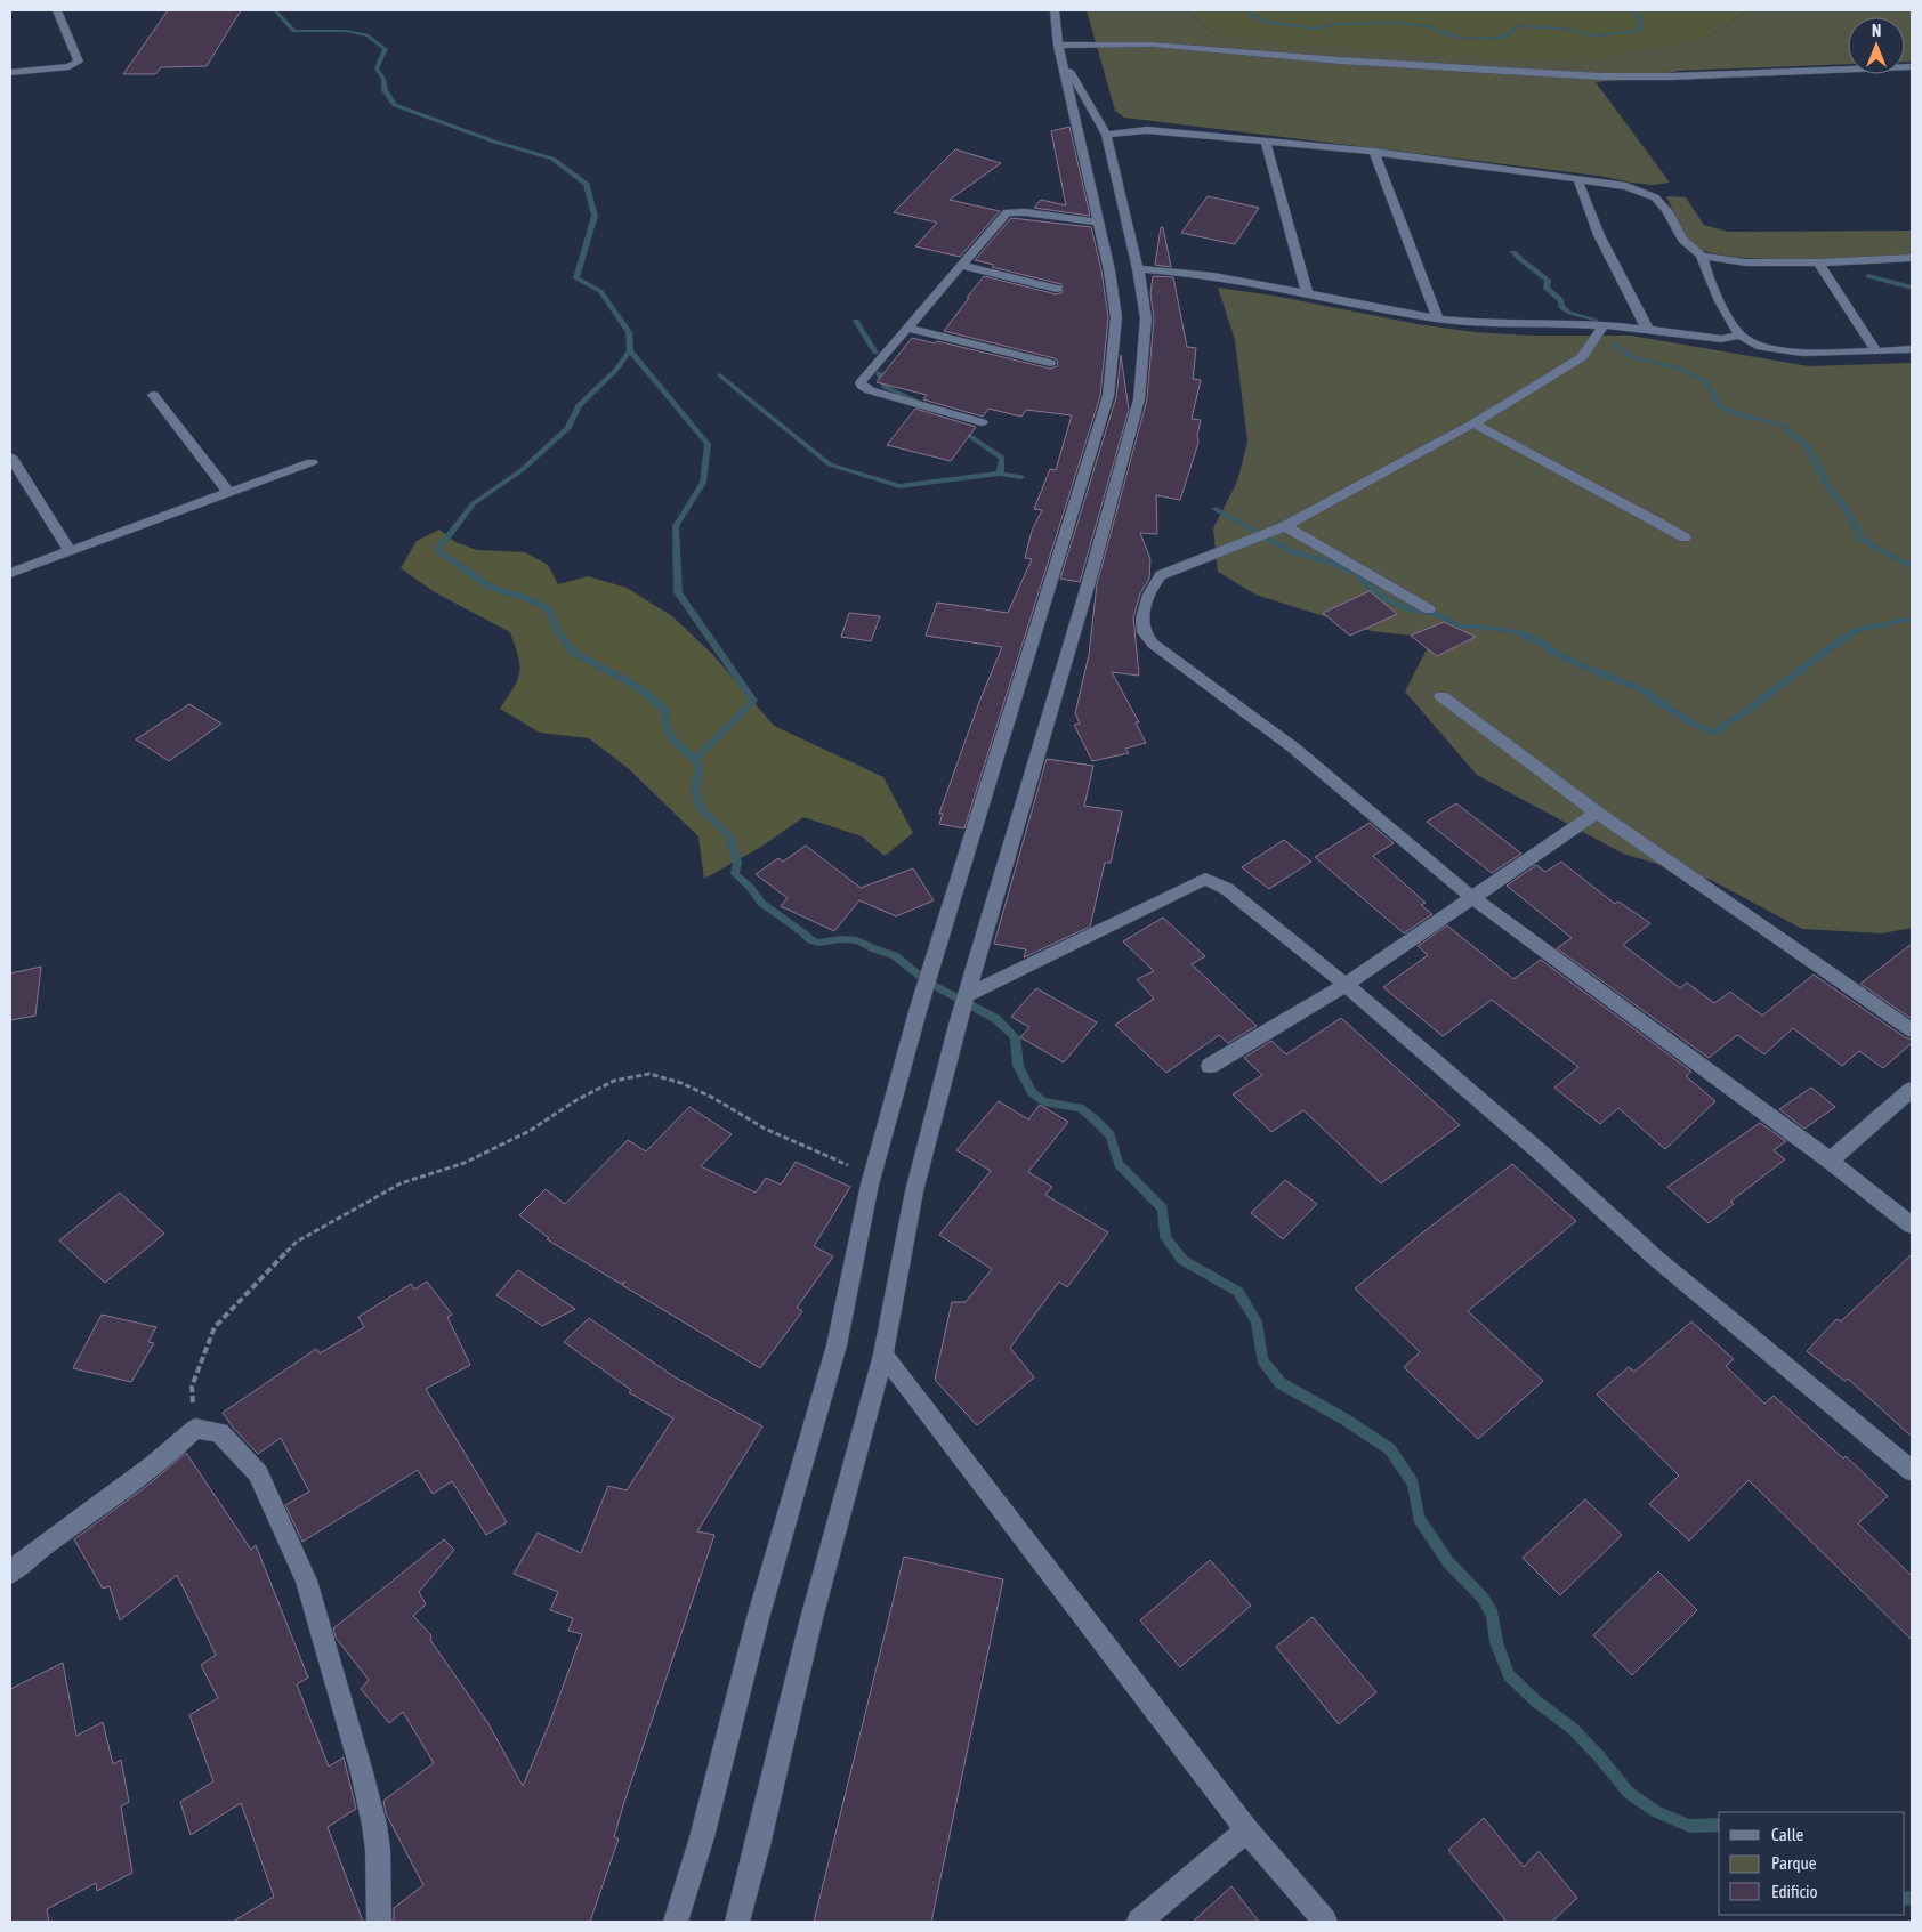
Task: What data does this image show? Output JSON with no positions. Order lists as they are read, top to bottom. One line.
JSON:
{"legend":["Calle","Parque","Edificio"],"north":"top"}
